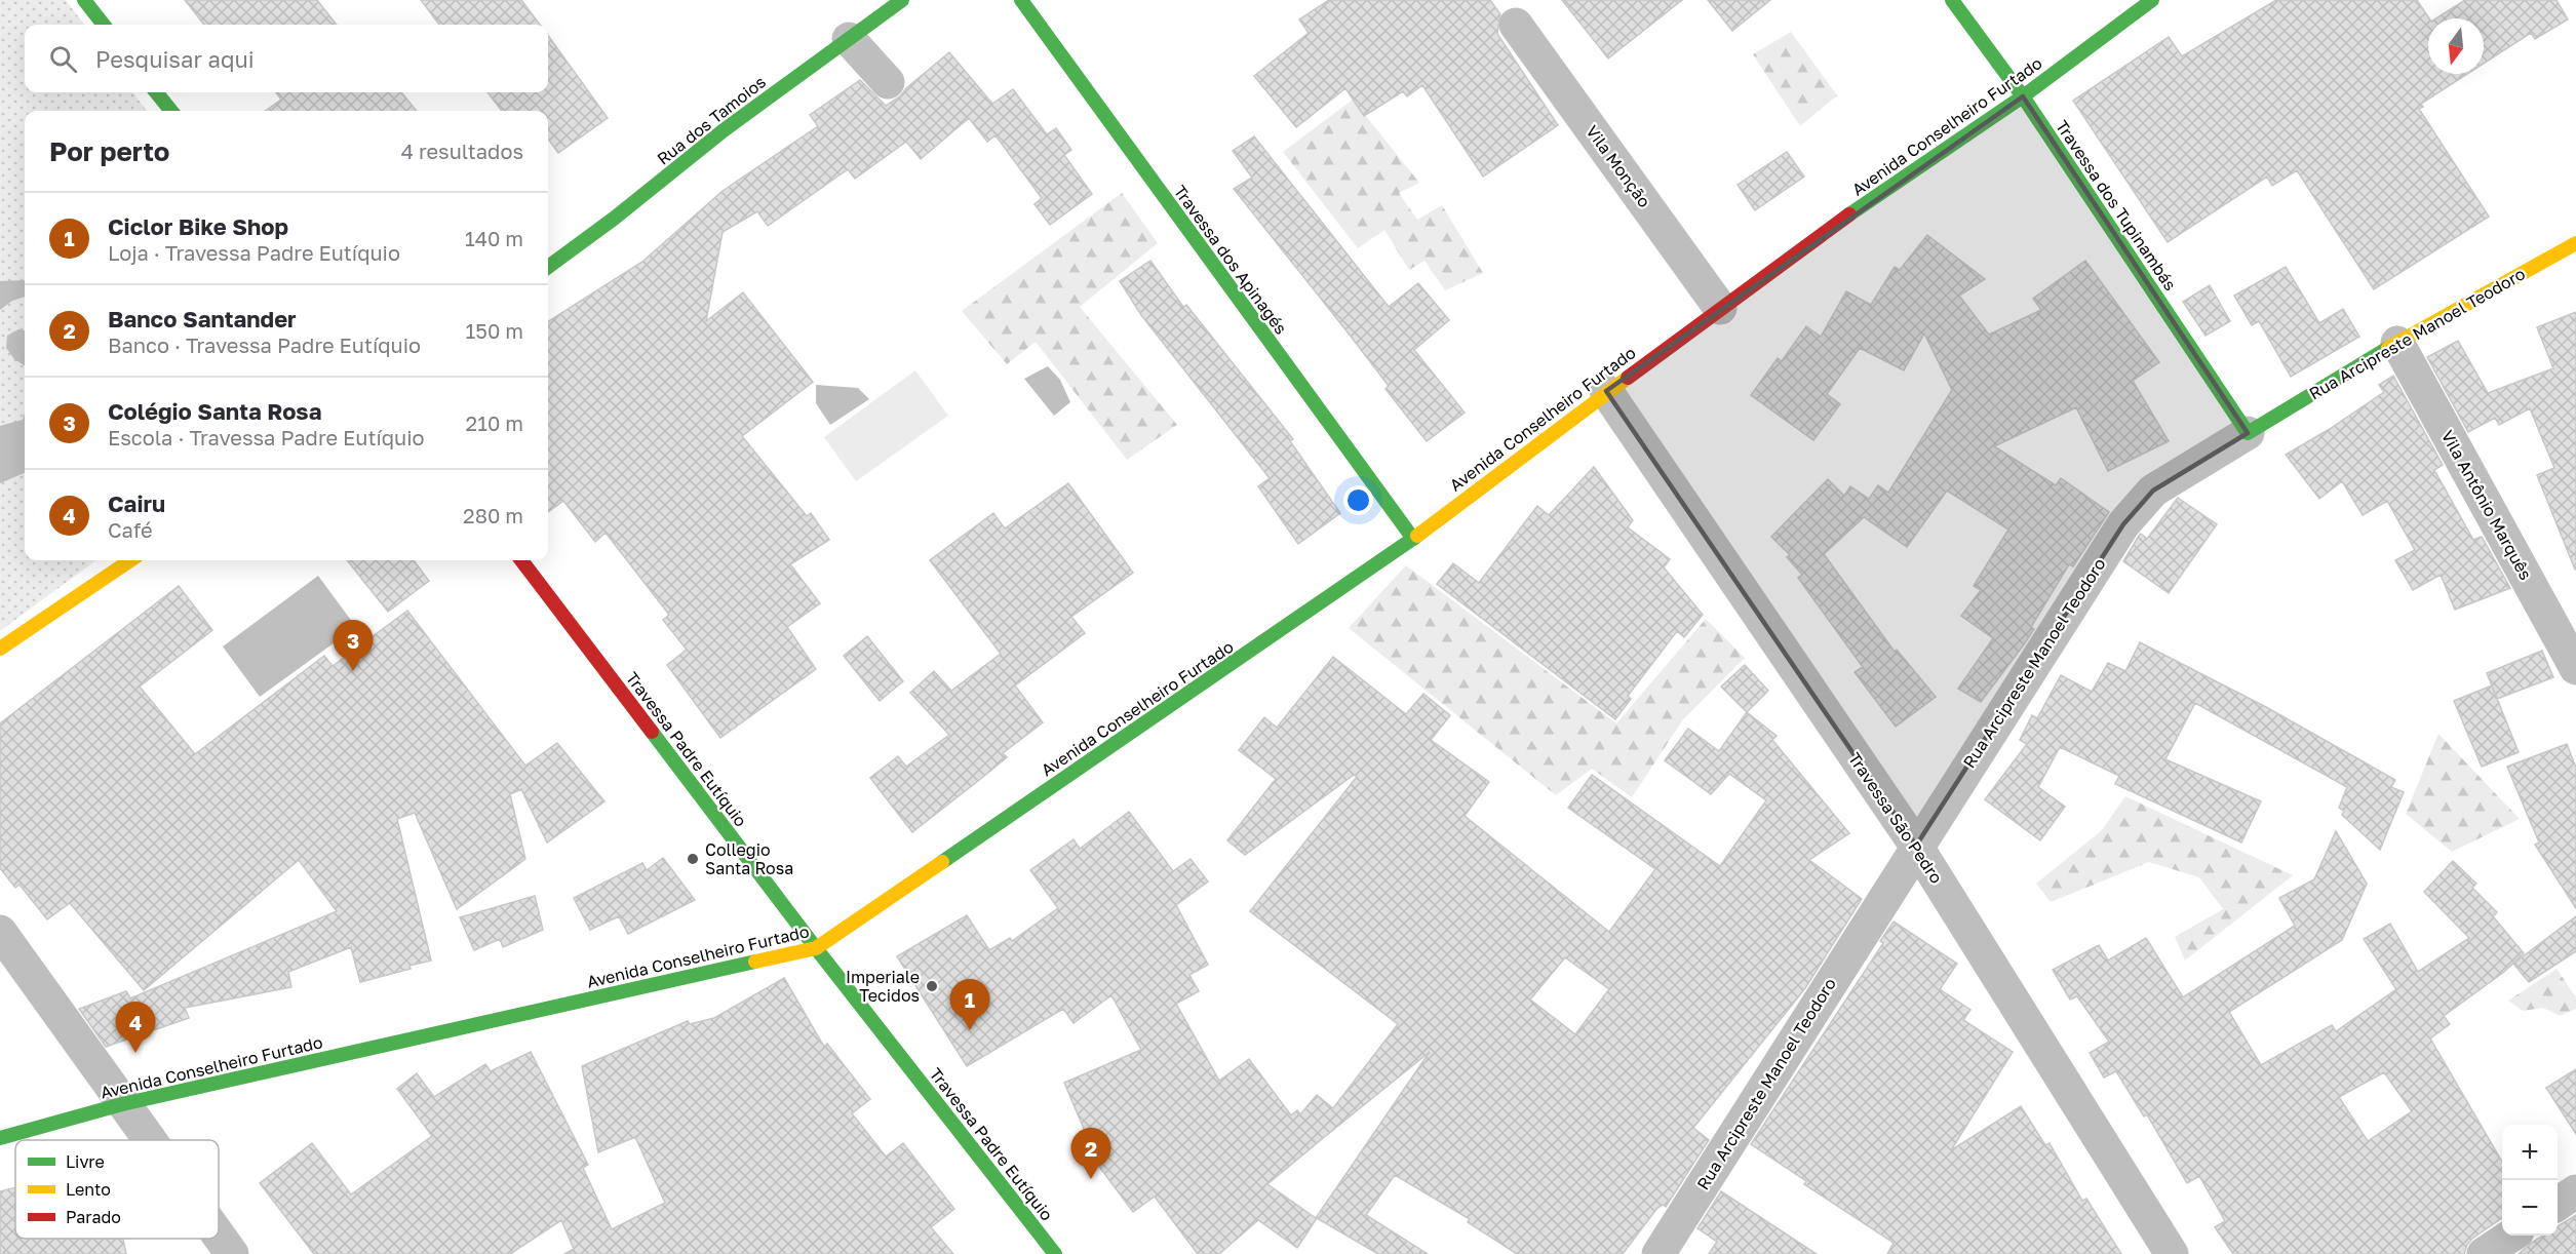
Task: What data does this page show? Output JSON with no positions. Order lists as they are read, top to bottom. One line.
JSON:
{"streets":{"main road":["Rua dos Tamoios","Avenida Conselheiro Furtado","Travessa dos Tupinambás","Travessa dos Apinagés","Rua Arcipreste Manoel Teodoro","Travessa Padre Eutíquio"],"street":["Vila Monção","Vila Antônio Marquês","Travessa São Pedro"]},"crossings":[["Avenida Conselheiro Furtado","Vila Monção"],["Avenida Conselheiro Furtado","Travessa dos Tupinambás"],["Avenida Conselheiro Furtado","Travessa dos Apinagés"],["Avenida Conselheiro Furtado","Travessa Padre Eutíquio"],["Avenida Conselheiro Furtado","Travessa São Pedro"],["Travessa dos Tupinambás","Rua Arcipreste Manoel Teodoro"],["Rua Arcipreste Manoel Teodoro","Vila Antônio Marquês"],["Rua Arcipreste Manoel Teodoro","Travessa São Pedro"]],"places":["Collegio Santa Rosa","Imperiale Tecidos"],"legend":["Livre","Lento","Parado"],"north":"bottom","page":{"search":"Pesquisar aqui","heading":["Por perto","4 resultados"],"list":[{"mark":"1","name":"Ciclor Bike Shop","note":"Loja · Travessa Padre Eutíquio","value":"140 m"},{"mark":"2","name":"Banco Santander","note":"Banco · Travessa Padre Eutíquio","value":"150 m"},{"mark":"3","name":"Colégio Santa Rosa","note":"Escola · Travessa Padre Eutíquio","value":"210 m"},{"mark":"4","name":"Cairu","note":"Café","value":"280 m"}],"pins":["3","1","4","2"],"map_buttons":["+","−"]}}
